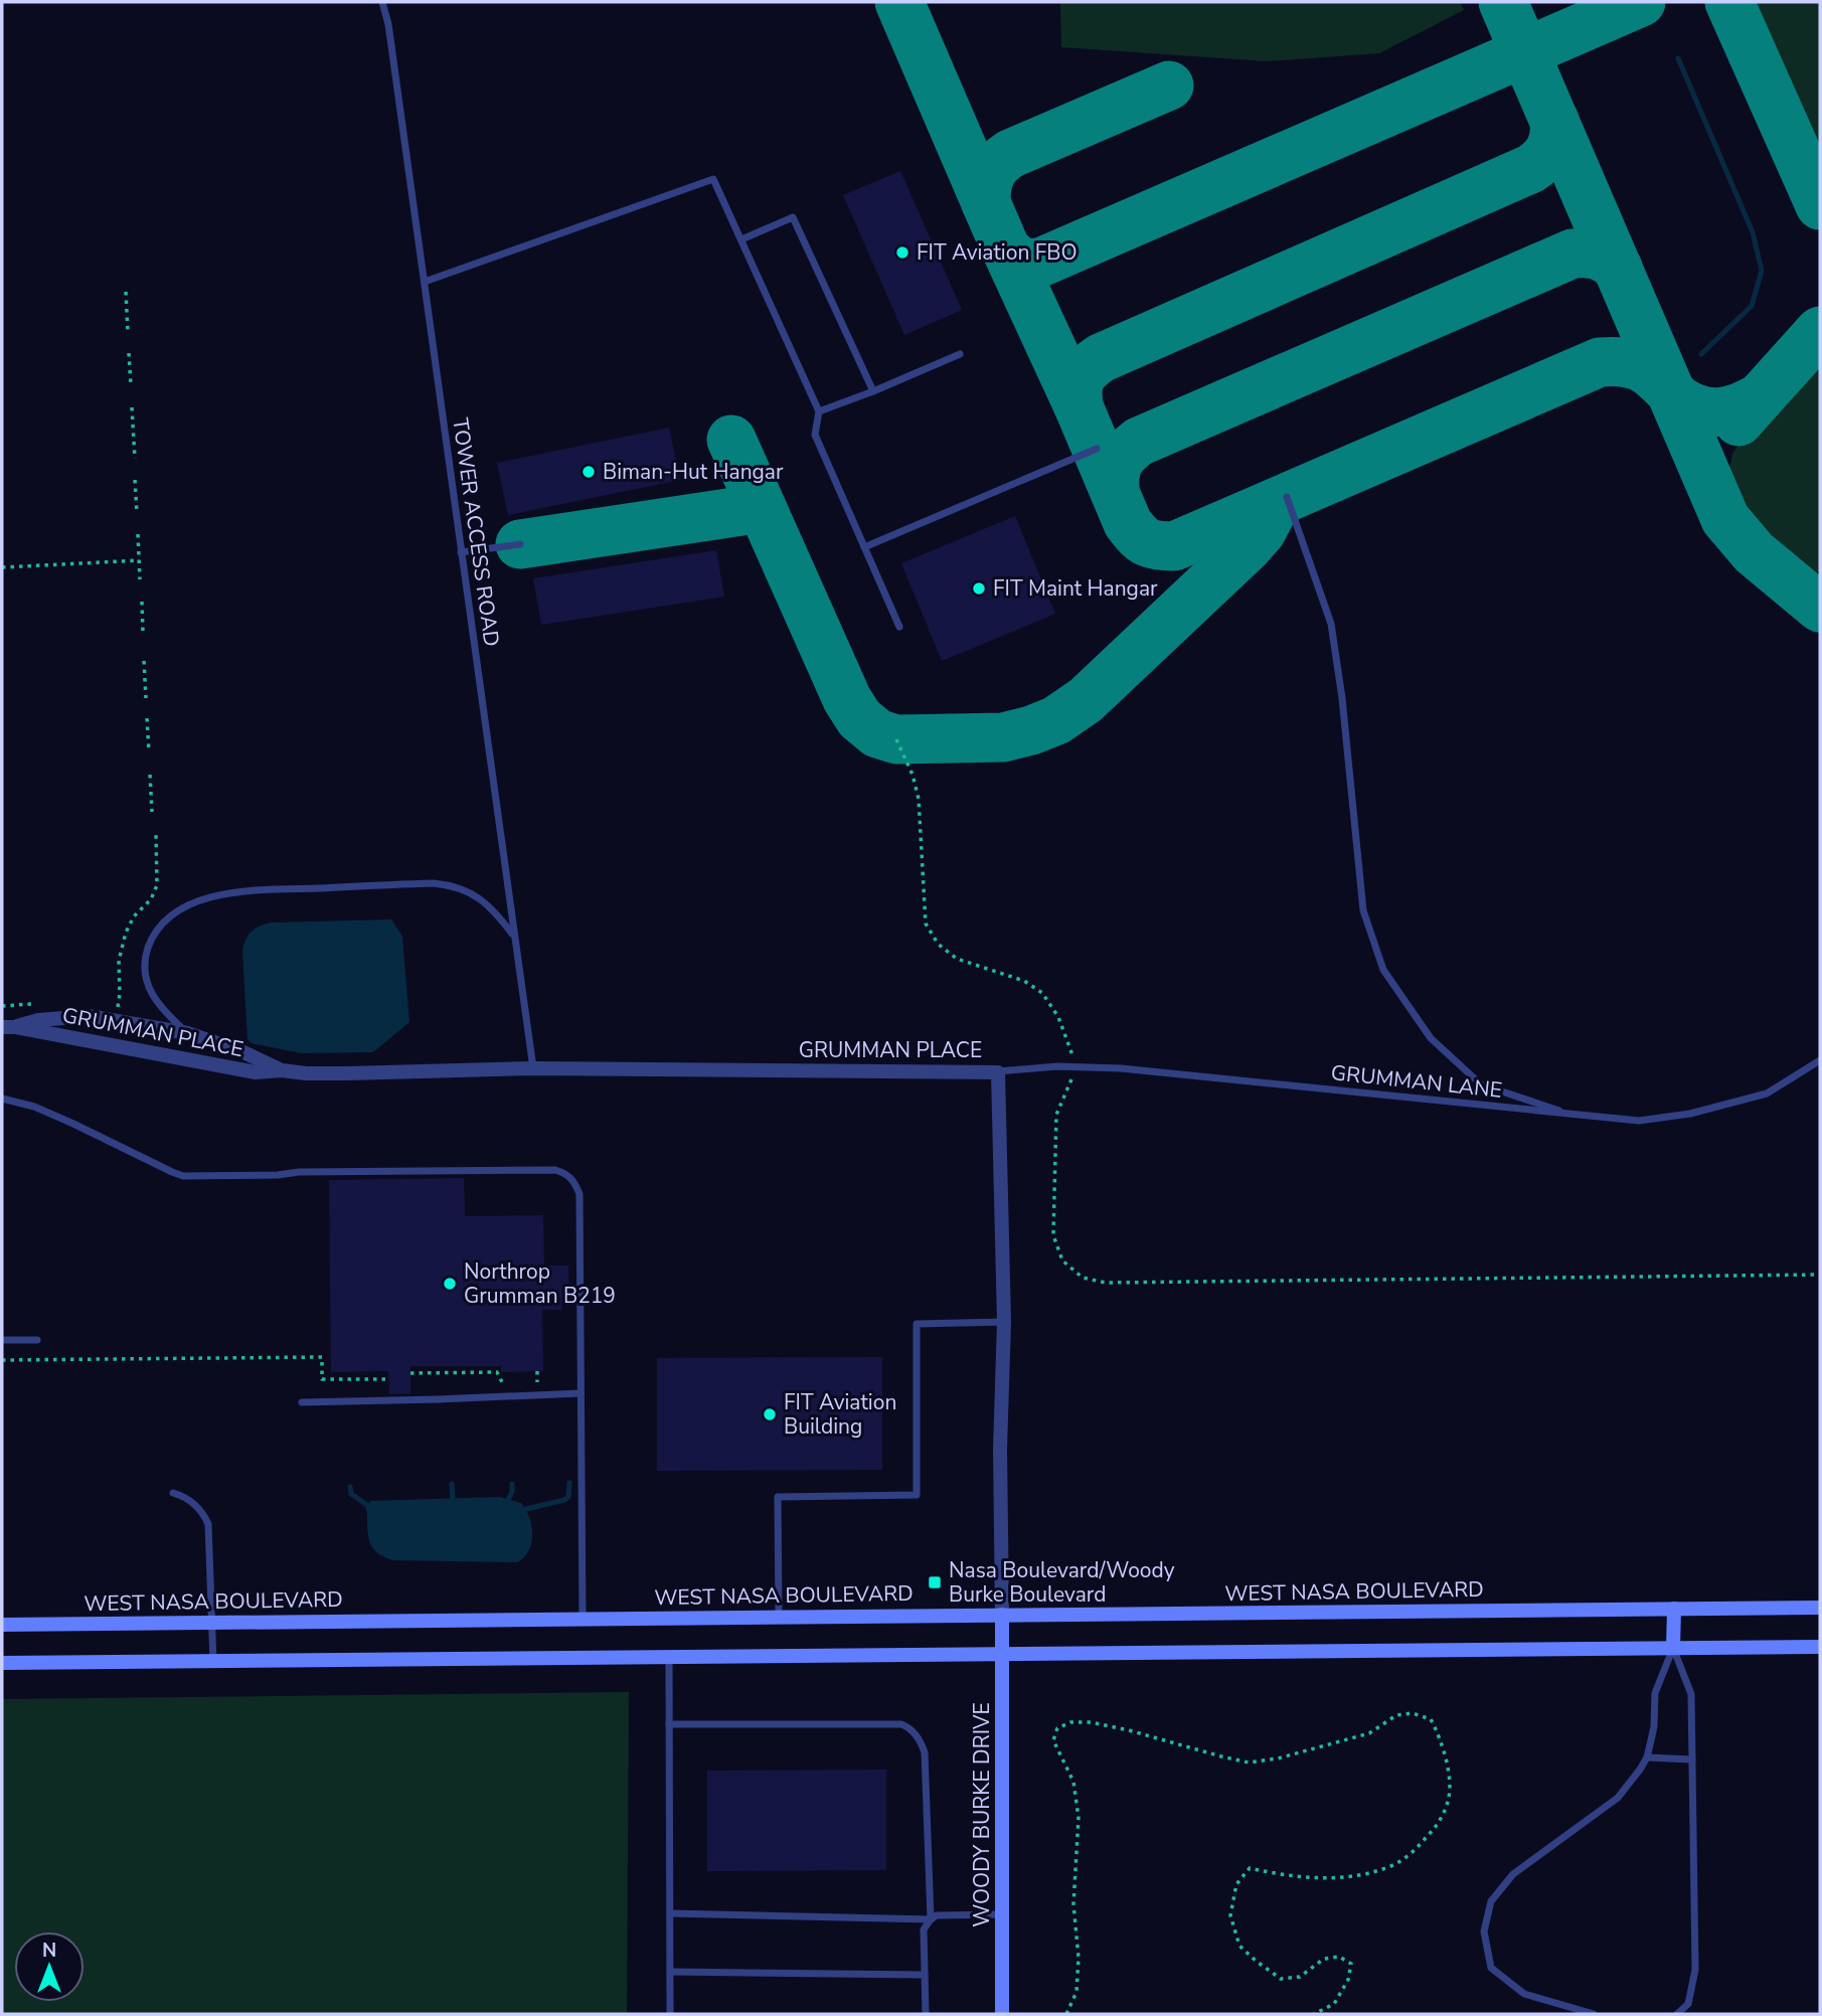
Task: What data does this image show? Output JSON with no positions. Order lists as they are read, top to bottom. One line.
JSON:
{"streets":{"main road":["WEST NASA BOULEVARD","WOODY BURKE DRIVE"],"street":["GRUMMAN PLACE"],"lane":["TOWER ACCESS ROAD","GRUMMAN LANE"]},"crossings":[["TOWER ACCESS ROAD","GRUMMAN PLACE"],["GRUMMAN PLACE","GRUMMAN LANE"],["GRUMMAN PLACE","WEST NASA BOULEVARD"],["GRUMMAN PLACE","WOODY BURKE DRIVE"],["WEST NASA BOULEVARD","WOODY BURKE DRIVE"]],"places":{"other":["FIT Aviation FBO","Biman-Hut Hangar","FIT Maint Hangar","Northrop Grumman B219","FIT Aviation Building"],"transit":["Nasa Boulevard/Woody Burke Boulevard"]},"north":"top"}
